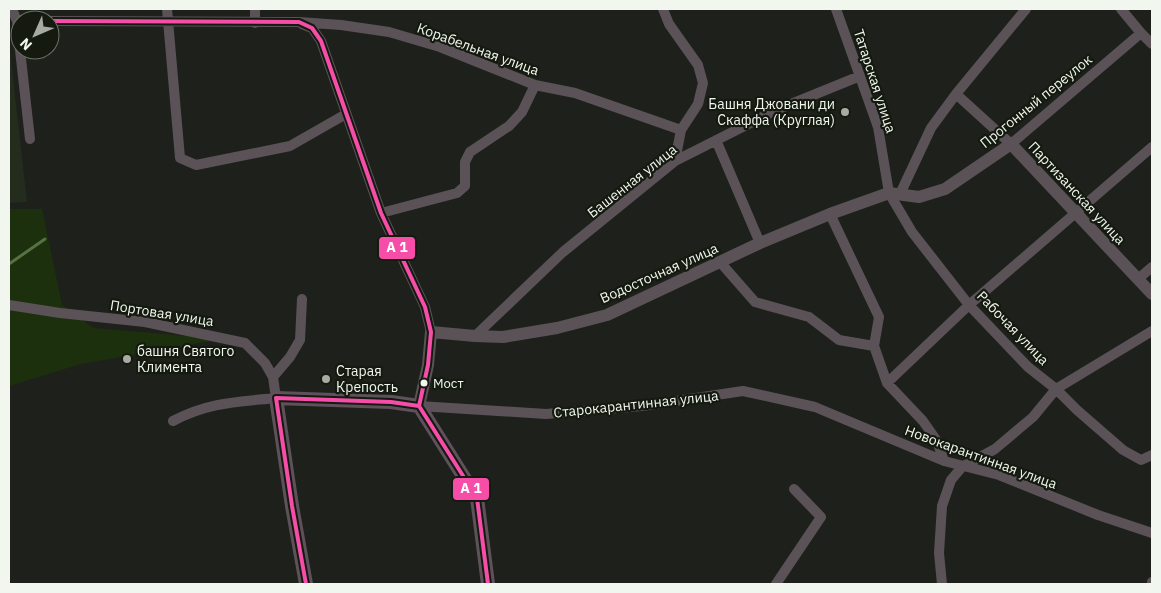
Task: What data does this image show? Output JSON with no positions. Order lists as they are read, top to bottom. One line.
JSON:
{"streets":{"main road":["Старокарантинная улица"],"street":["Корабельная улица","Татарская улица","Прогонный переулок","Башенная улица","Партизанская улица","Водосточная улица","Портовая улица","Рабочая улица","Новокарантинная улица"]},"crossings":[["Татарская улица","Прогонный переулок"],["Татарская улица","Башенная улица"],["Татарская улица","Водосточная улица"],["Татарская улица","Рабочая улица"],["Прогонный переулок","Партизанская улица"],["Прогонный переулок","Водосточная улица"],["Прогонный переулок","Рабочая улица"],["Башенная улица","Водосточная улица"],["Водосточная улица","Рабочая улица"],["Старокарантинная улица","Новокарантинная улица"]],"places":["Башня Джовани ди Скаффа (Круглая)","башня Святого Климента","Старая Крепость","Мост"],"north":"bottom left"}
